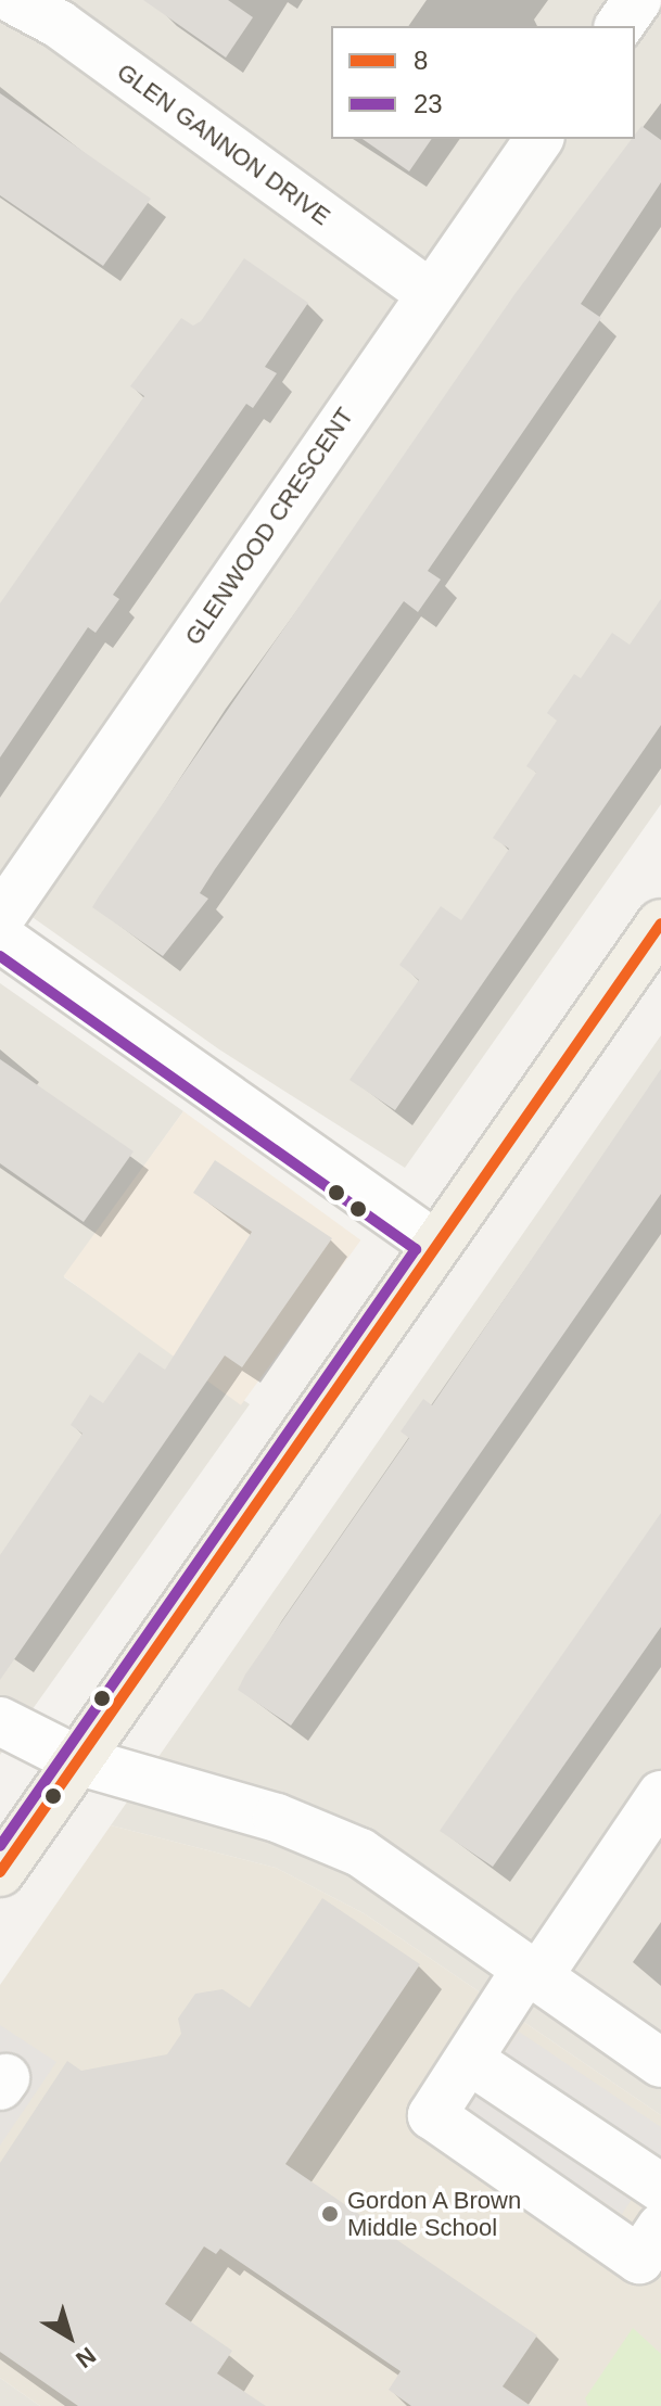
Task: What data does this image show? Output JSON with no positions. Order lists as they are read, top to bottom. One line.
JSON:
{"streets":{"street":["GLEN GANNON DRIVE","GLENWOOD CRESCENT"]},"crossings":[["GLEN GANNON DRIVE","GLENWOOD CRESCENT"]],"places":["Gordon A Brown Middle School"],"lines":["transit line 8","transit line 23"],"legend":["8","23"],"north":"bottom right"}
